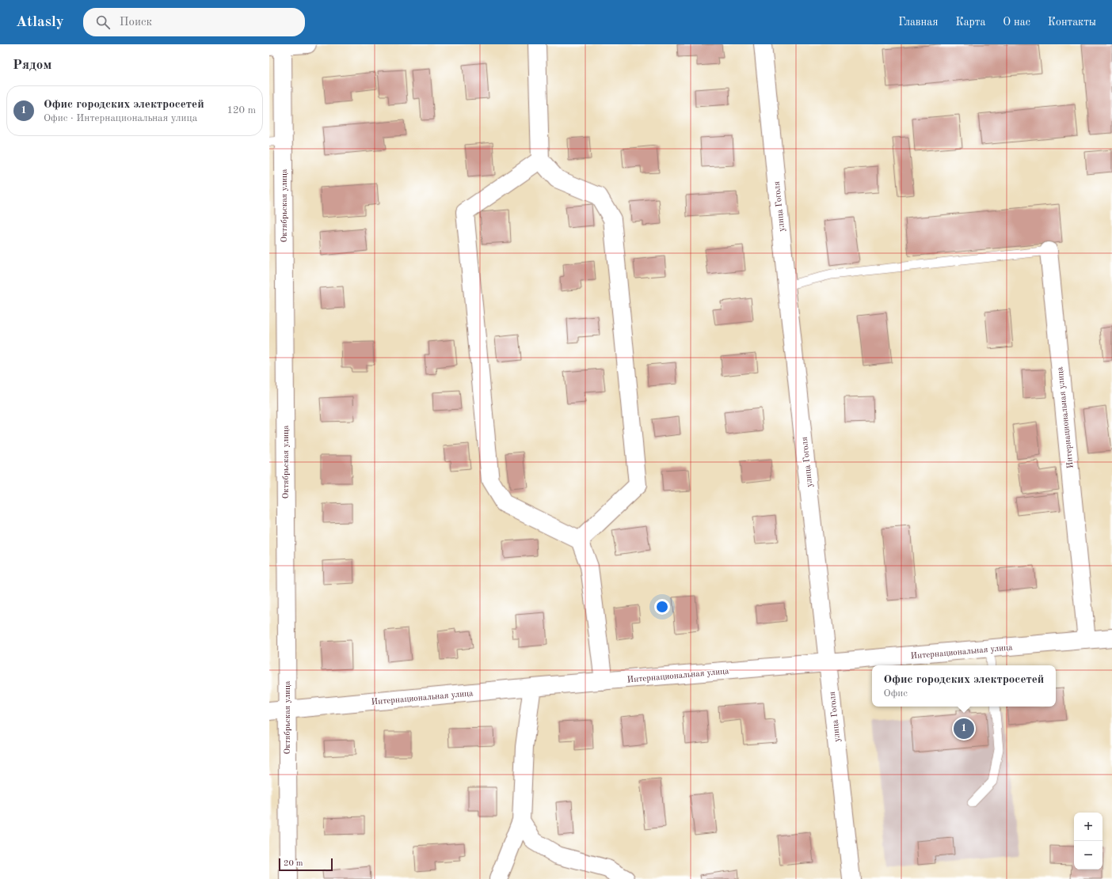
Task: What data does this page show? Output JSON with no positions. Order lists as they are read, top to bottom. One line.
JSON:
{"streets":{"street":["Октябрьская улица","улица Гоголя","Интернациональная улица"]},"crossings":[["Октябрьская улица","Интернациональная улица"],["улица Гоголя","Интернациональная улица"]],"scale_bar":"20 m","page":{"header":"Atlasly","search":"Поиск","nav":["Главная","Карта","О нас","Контакты"],"heading":"Рядом","list":[{"mark":"1","name":"Офис городских электросетей","note":"Офис · Интернациональная улица","value":"120 m"}],"popup":["Офис городских электросетей","Офис"],"pins":"1","map_buttons":["+","−"],"scale":"20 m"}}
